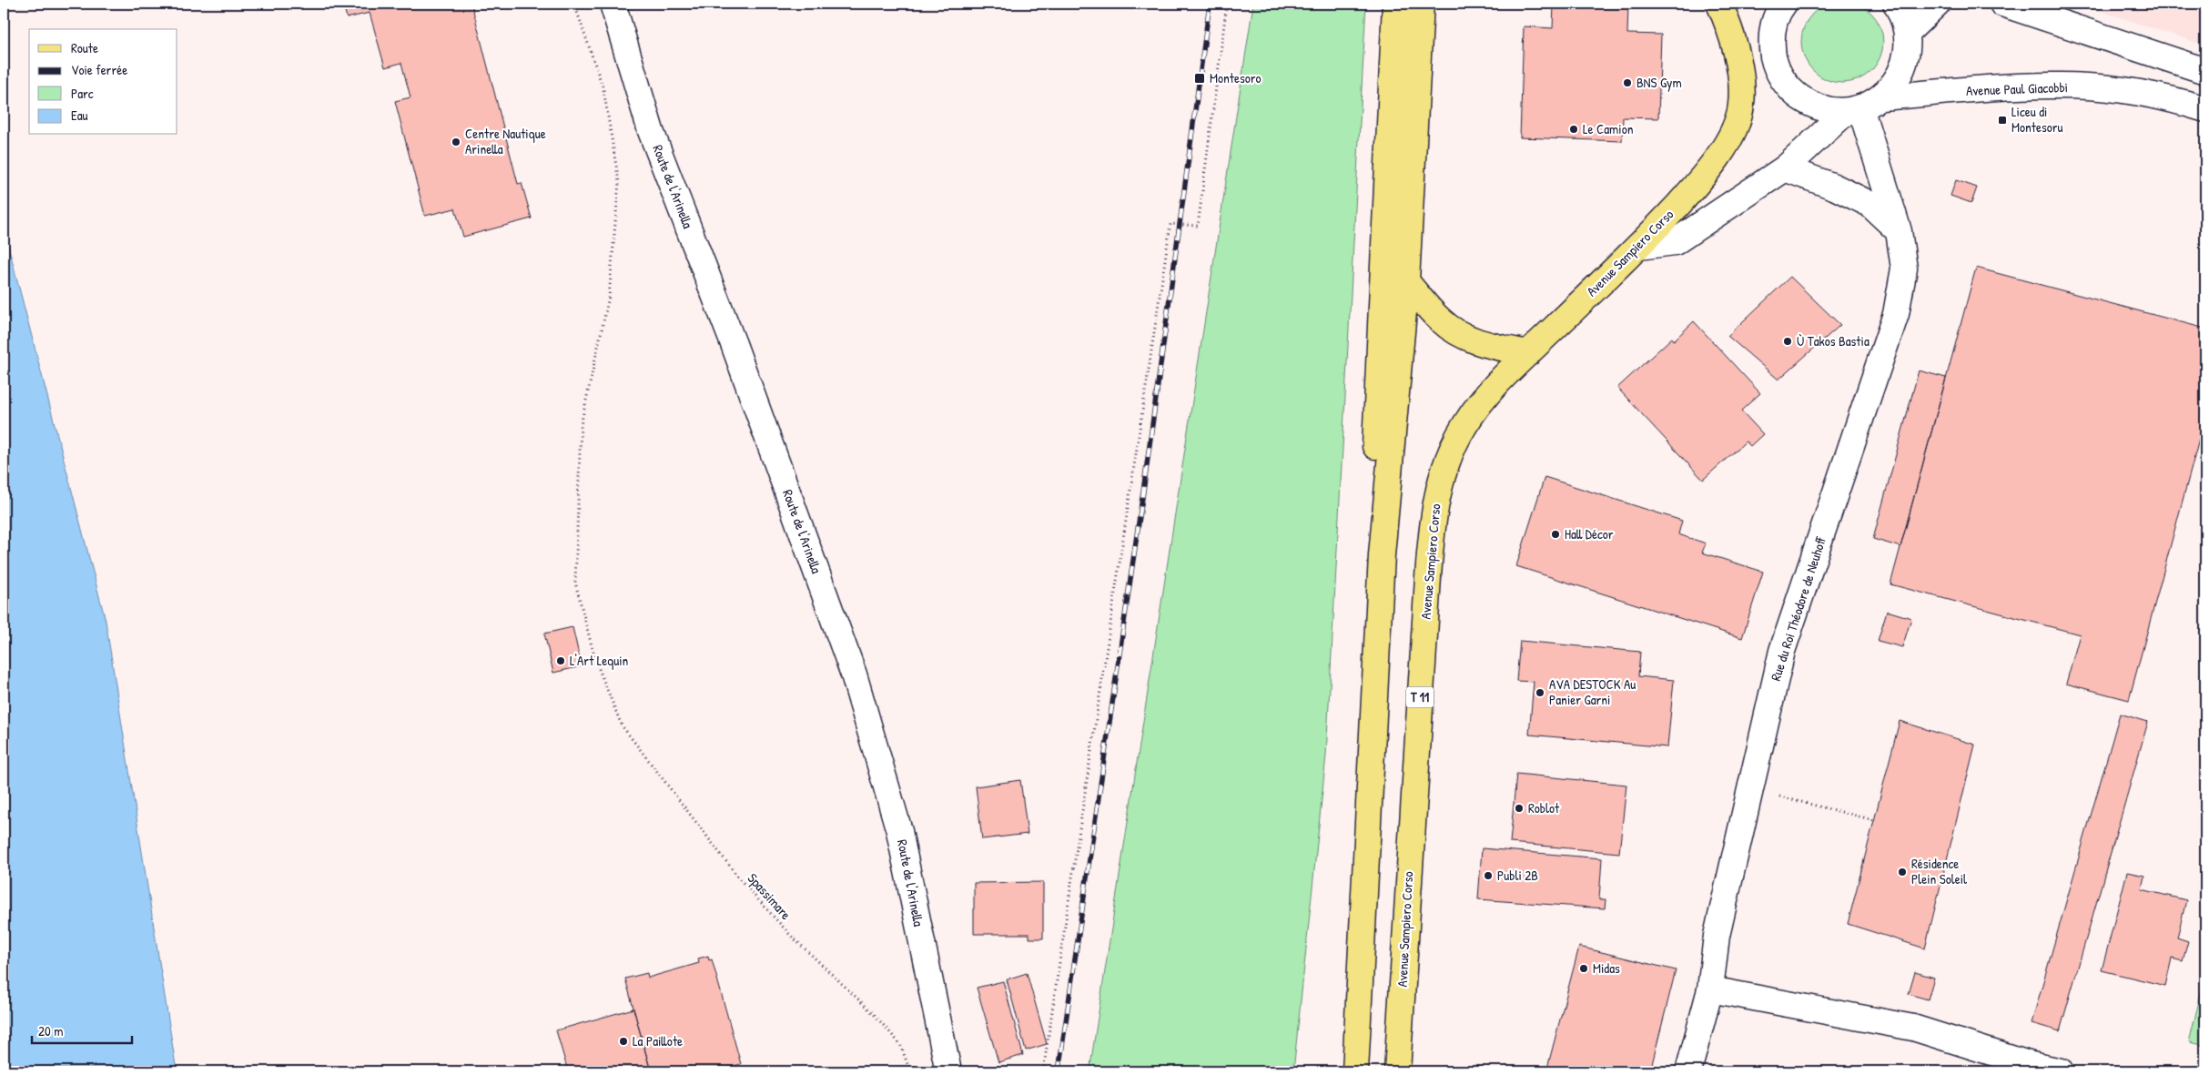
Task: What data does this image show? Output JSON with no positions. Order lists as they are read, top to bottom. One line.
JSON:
{"streets":{"main road":["Avenue Sampiero Corso","T 11"],"street":["Avenue Paul Giacobbi","Route de l'Arinella","Rue du Roi Théodore de Neuhoff"],"path":["Spassimare"]},"crossings":[["Avenue Paul Giacobbi","Rue du Roi Théodore de Neuhoff"]],"places":{"transit":["Montesoro","Liceu di Montesoru"],"other":["BNS Gym","Le Camion","Centre Nautique Arinella","Ù Takos Bastia","Hall Décor","L'Art Lequin","AVA DESTOCK Au Panier Garni","Roblot","Résidence Plein Soleil","Publi 2B","Midas","La Paillote"]},"legend":["Route","Voie ferrée","Parc","Eau"],"scale_bar":"20 m"}
